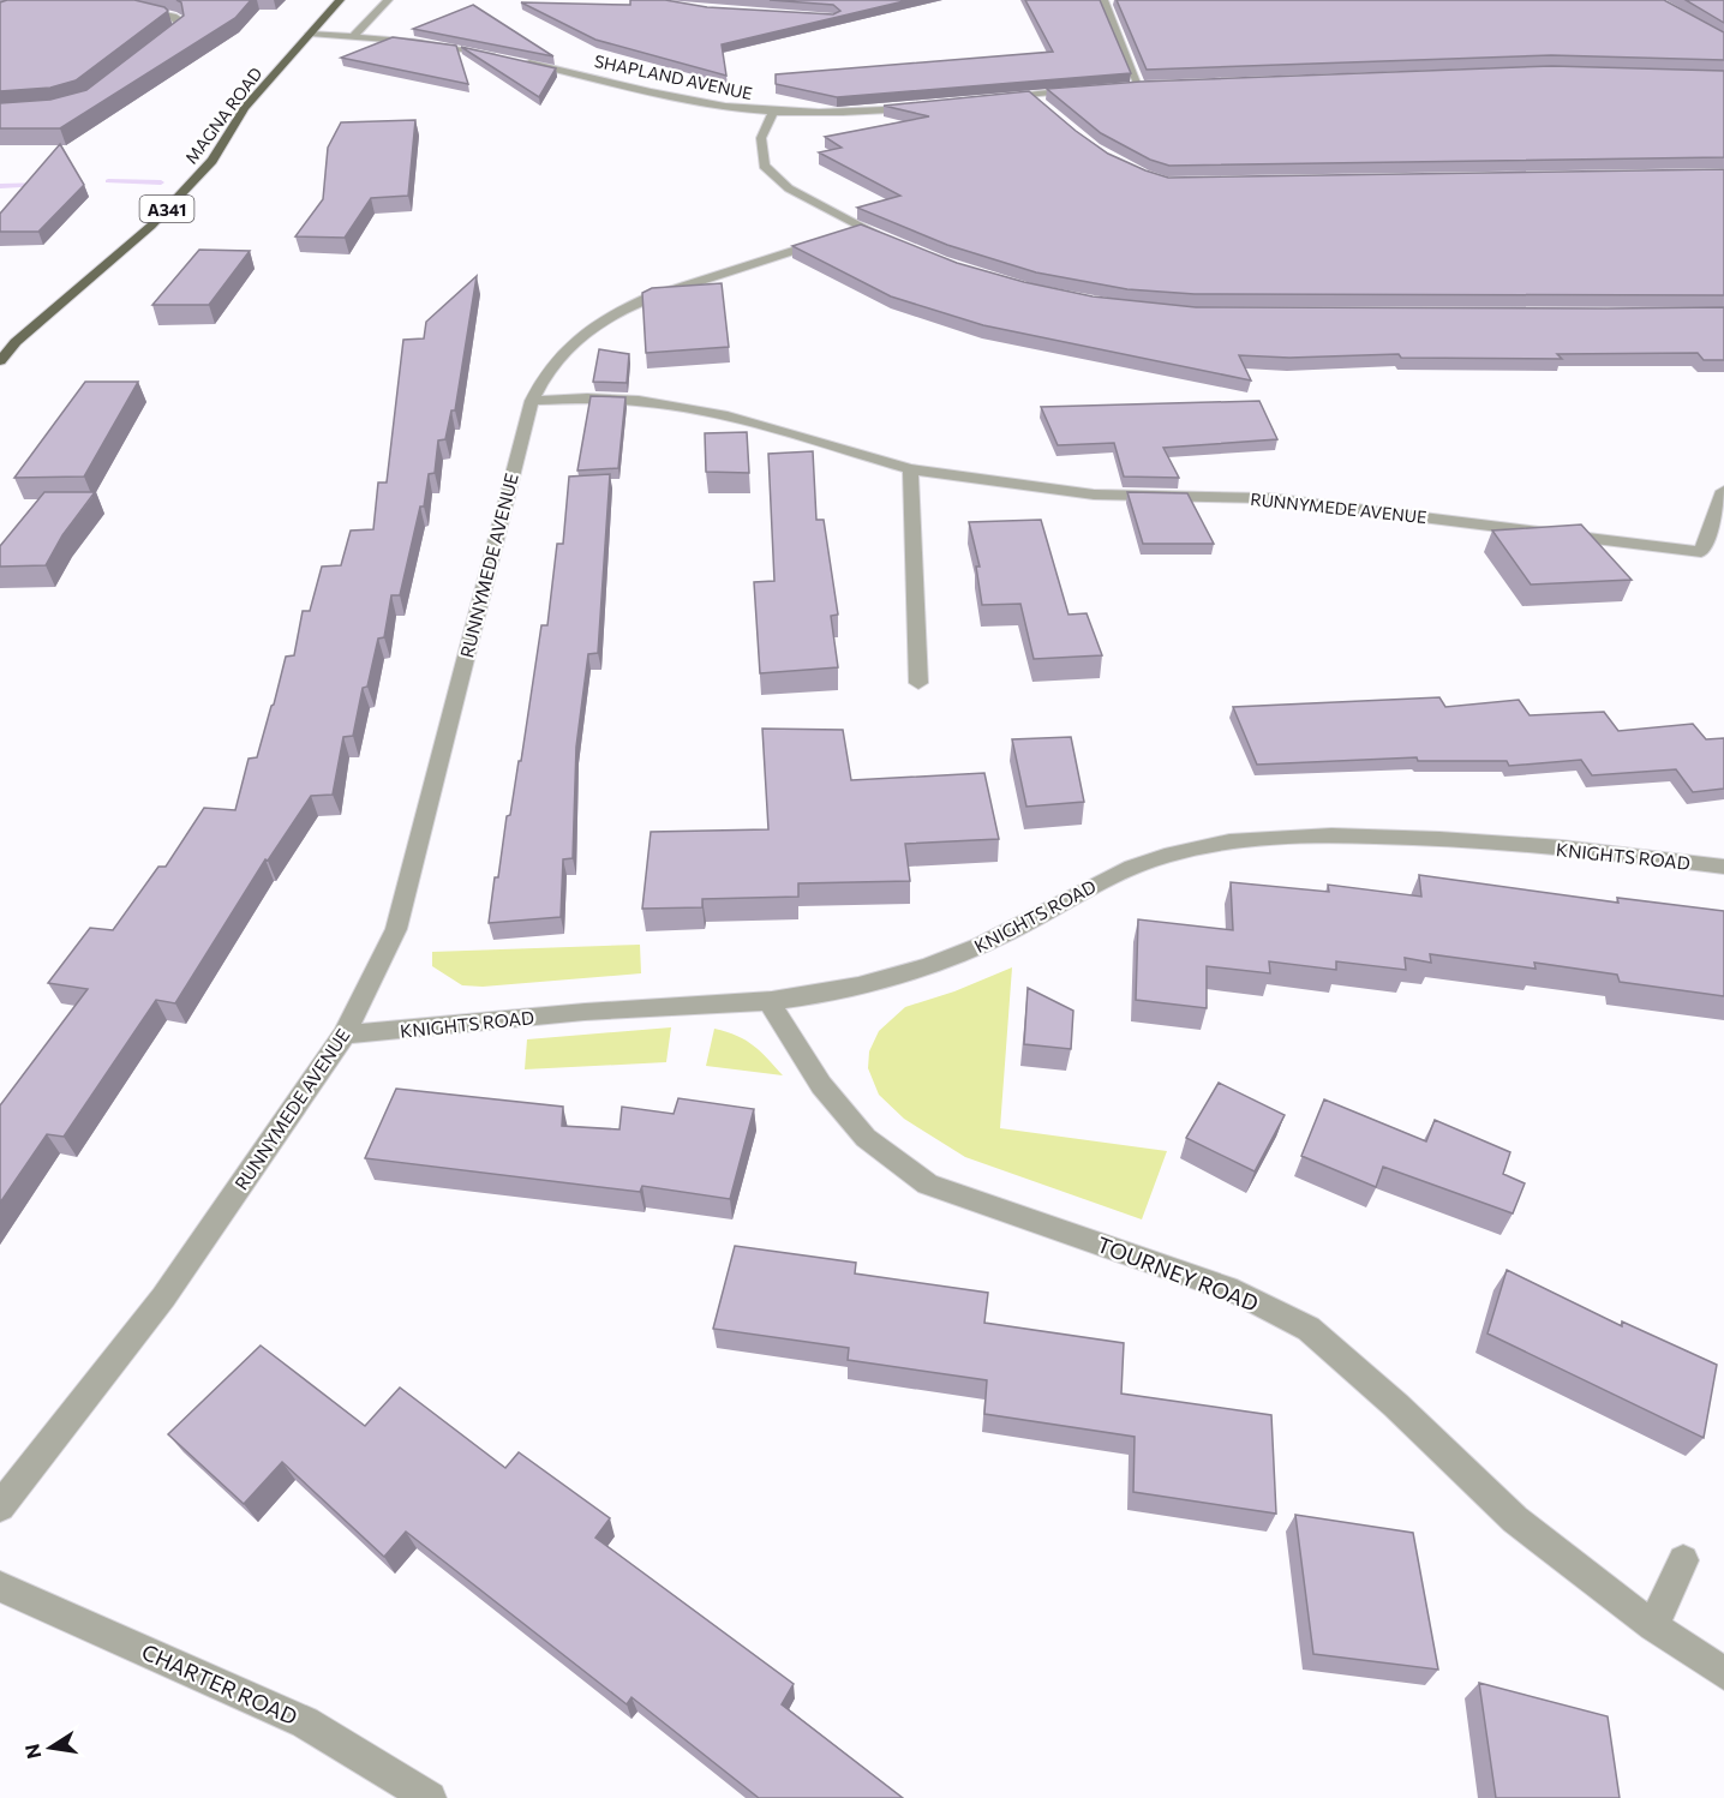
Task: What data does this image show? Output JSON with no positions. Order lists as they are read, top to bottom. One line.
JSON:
{"streets":{"main road":["MAGNA ROAD","A341"],"street":["SHAPLAND AVENUE","RUNNYMEDE AVENUE","KNIGHTS ROAD","TOURNEY ROAD","CHARTER ROAD"]},"crossings":[["RUNNYMEDE AVENUE","KNIGHTS ROAD"],["KNIGHTS ROAD","TOURNEY ROAD"]],"north":"left"}
